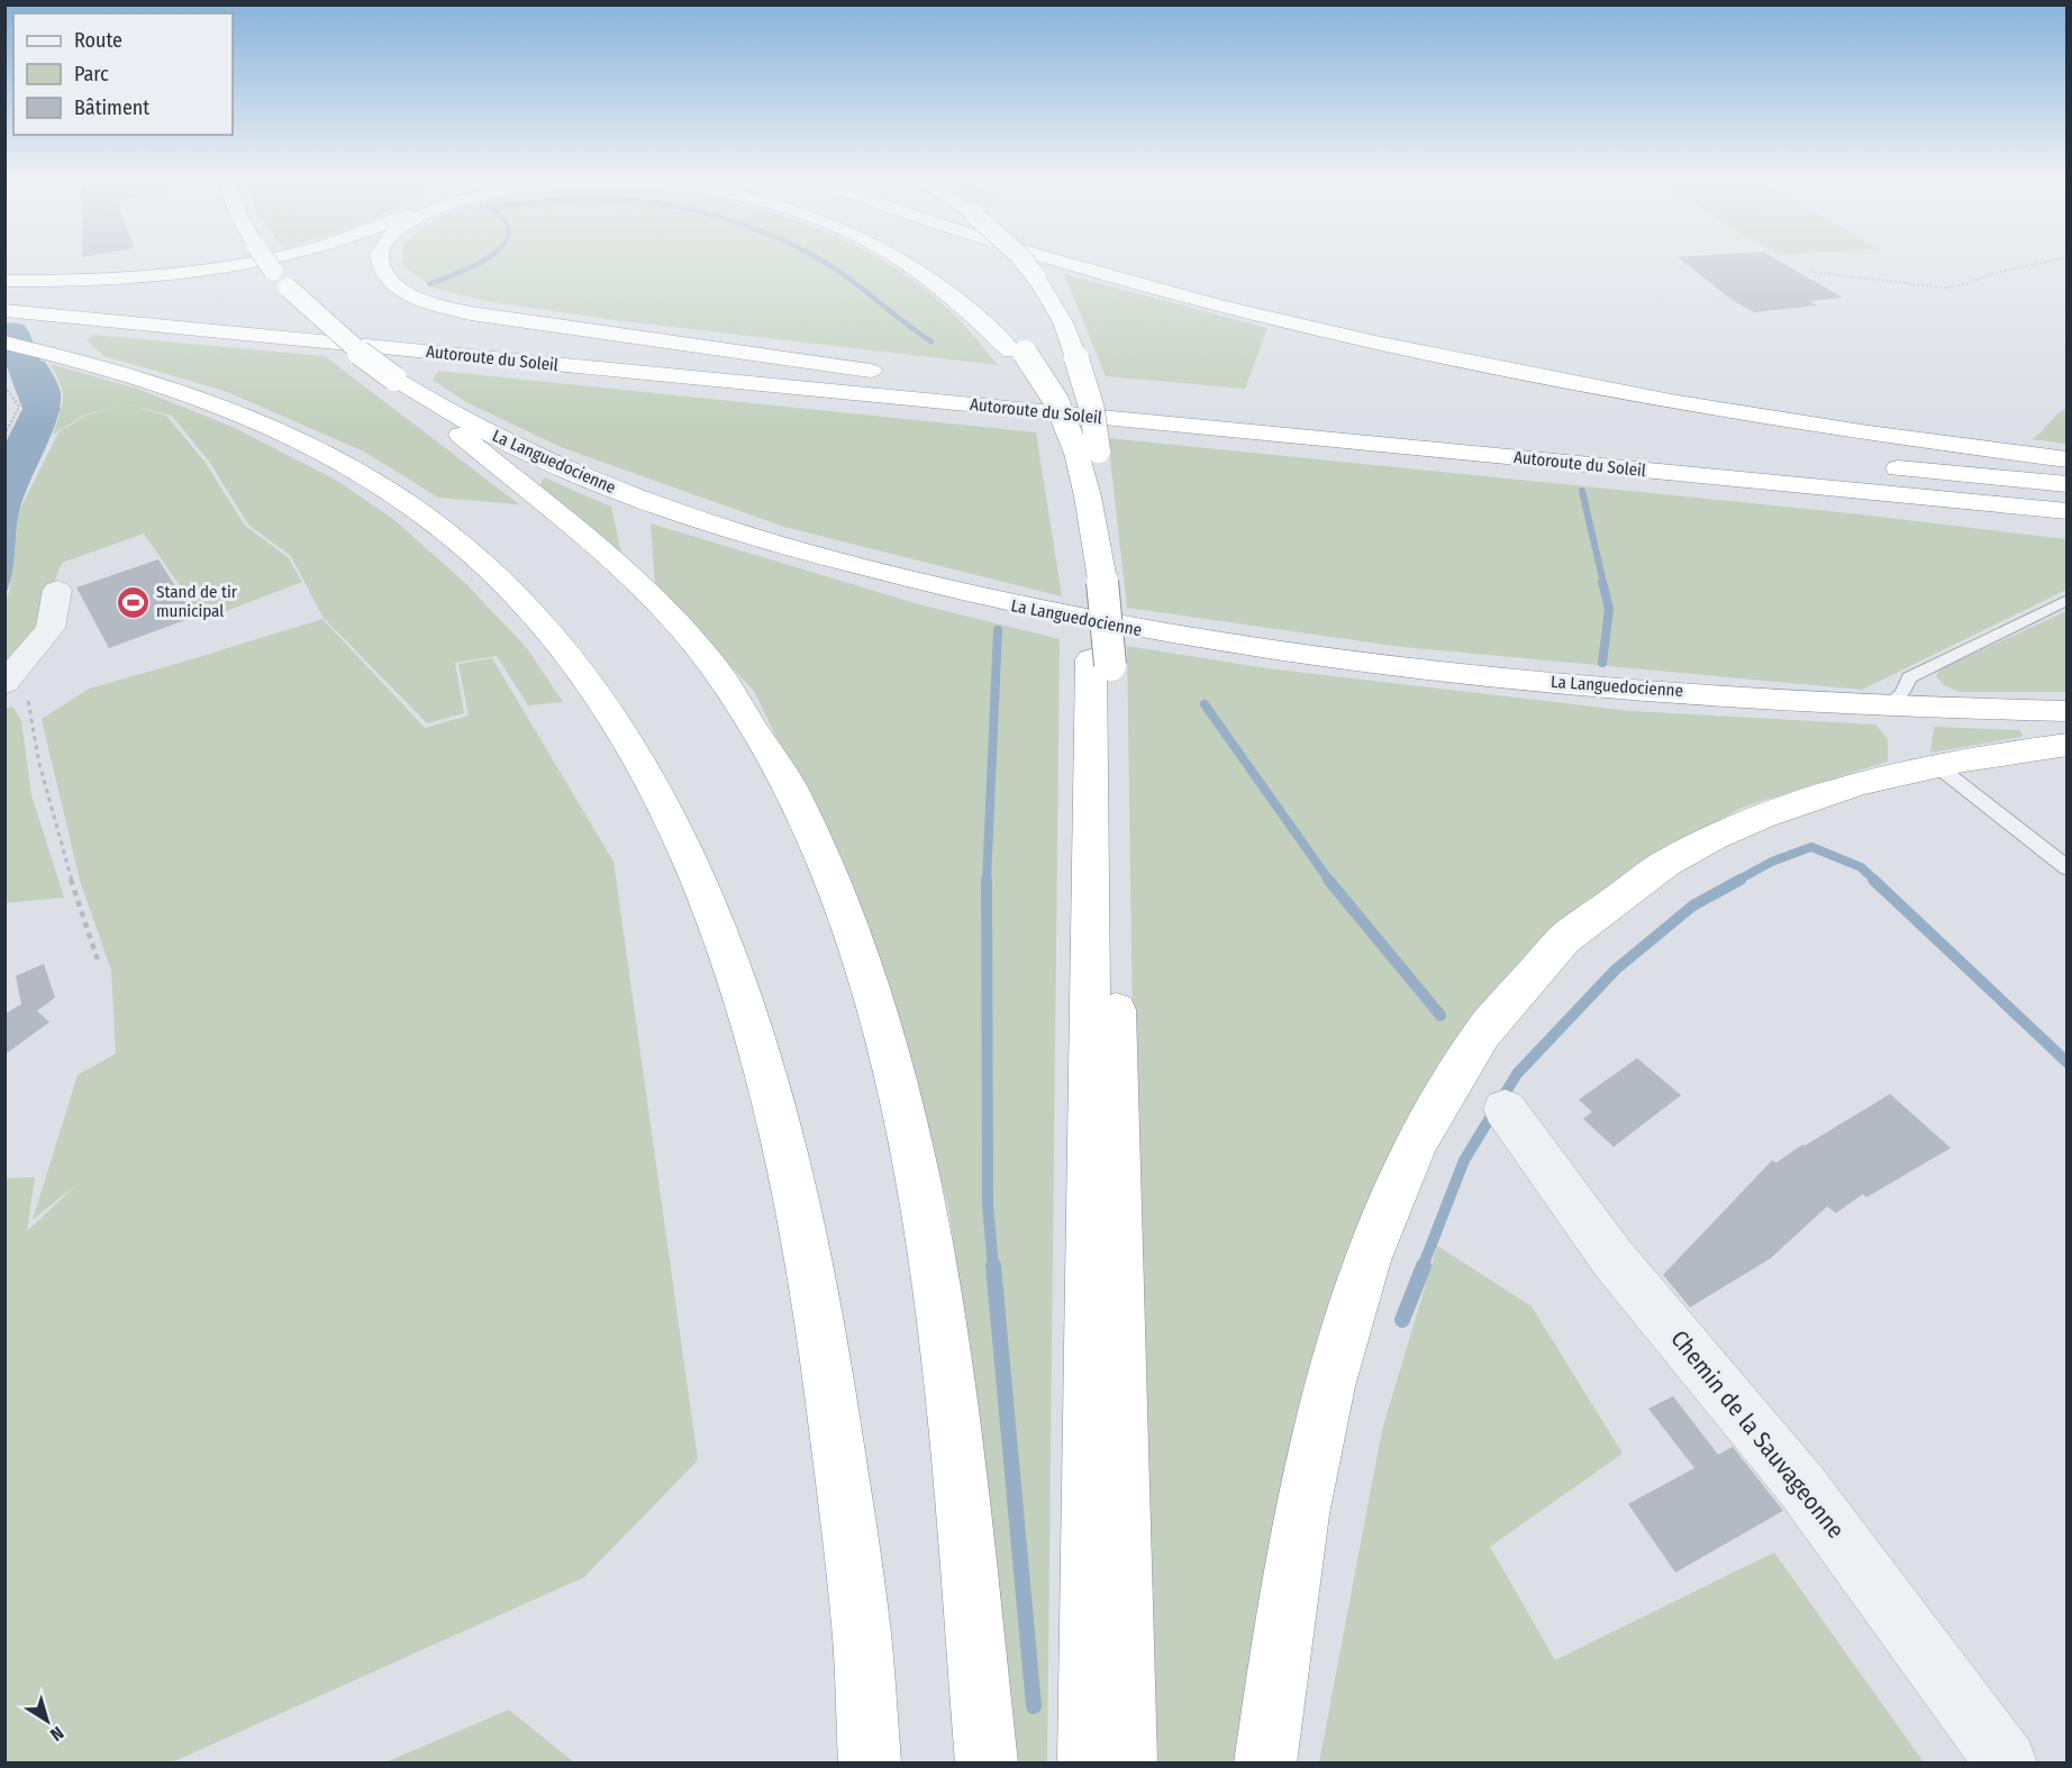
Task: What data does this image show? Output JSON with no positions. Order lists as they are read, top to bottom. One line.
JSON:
{"streets":{"highway":["Autoroute du Soleil","La Languedocienne"],"street":["Chemin de la Sauvageonne"]},"places":{"sports":["Stand de tir municipal"]},"legend":["Route","Parc","Bâtiment"],"north":"bottom right"}
